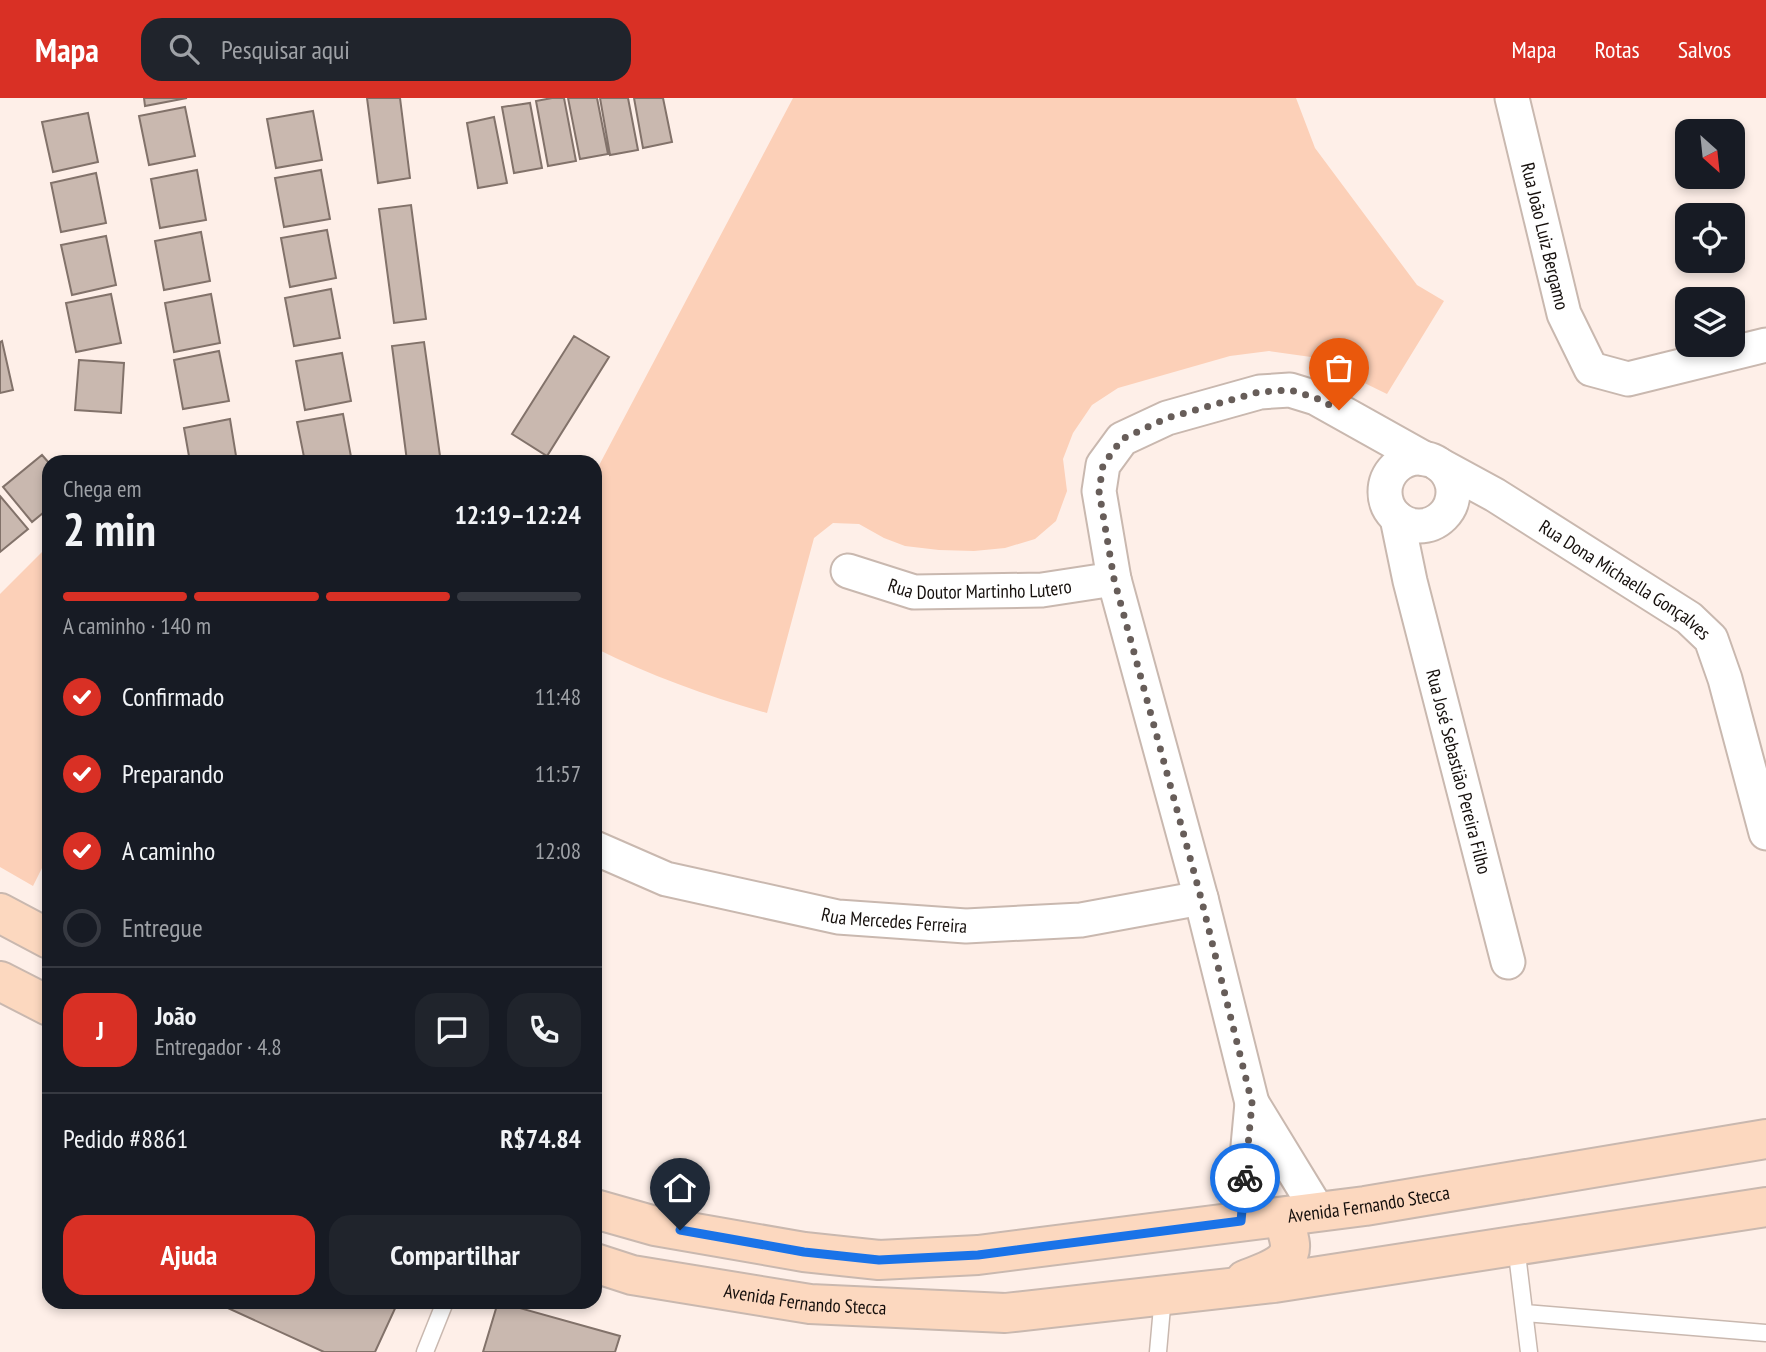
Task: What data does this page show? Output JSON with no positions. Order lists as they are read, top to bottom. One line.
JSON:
{"streets":{"main road":["Avenida Fernando Stecca"],"street":["Rua João Luiz Bergamo","Rua Doutor Martinho Lutero","Rua Dona Michaella Gonçalves","Rua José Sebastião Pereira Filho","Rua Mercedes Ferreira"]},"crossings":[["Rua Doutor Martinho Lutero","Rua Dona Michaella Gonçalves"],["Rua Dona Michaella Gonçalves","Rua José Sebastião Pereira Filho"],["Rua Dona Michaella Gonçalves","Rua Mercedes Ferreira"],["Rua Dona Michaella Gonçalves","Avenida Fernando Stecca"]],"north":"bottom right","page":{"header":"Mapa","search":"Pesquisar aqui","nav":["Mapa","Rotas","Salvos"],"heading":["2 min","Chega em","12:19–12:24"],"panel":["João","Entregador · 4.8","Pedido #8861","R$74.84"],"bar":"A caminho · 140 m","list":[["Confirmado","11:48"],["Preparando","11:57"],["A caminho","12:08"],"Entregue"],"round":"J","buttons":["Ajuda","Compartilhar"]}}
